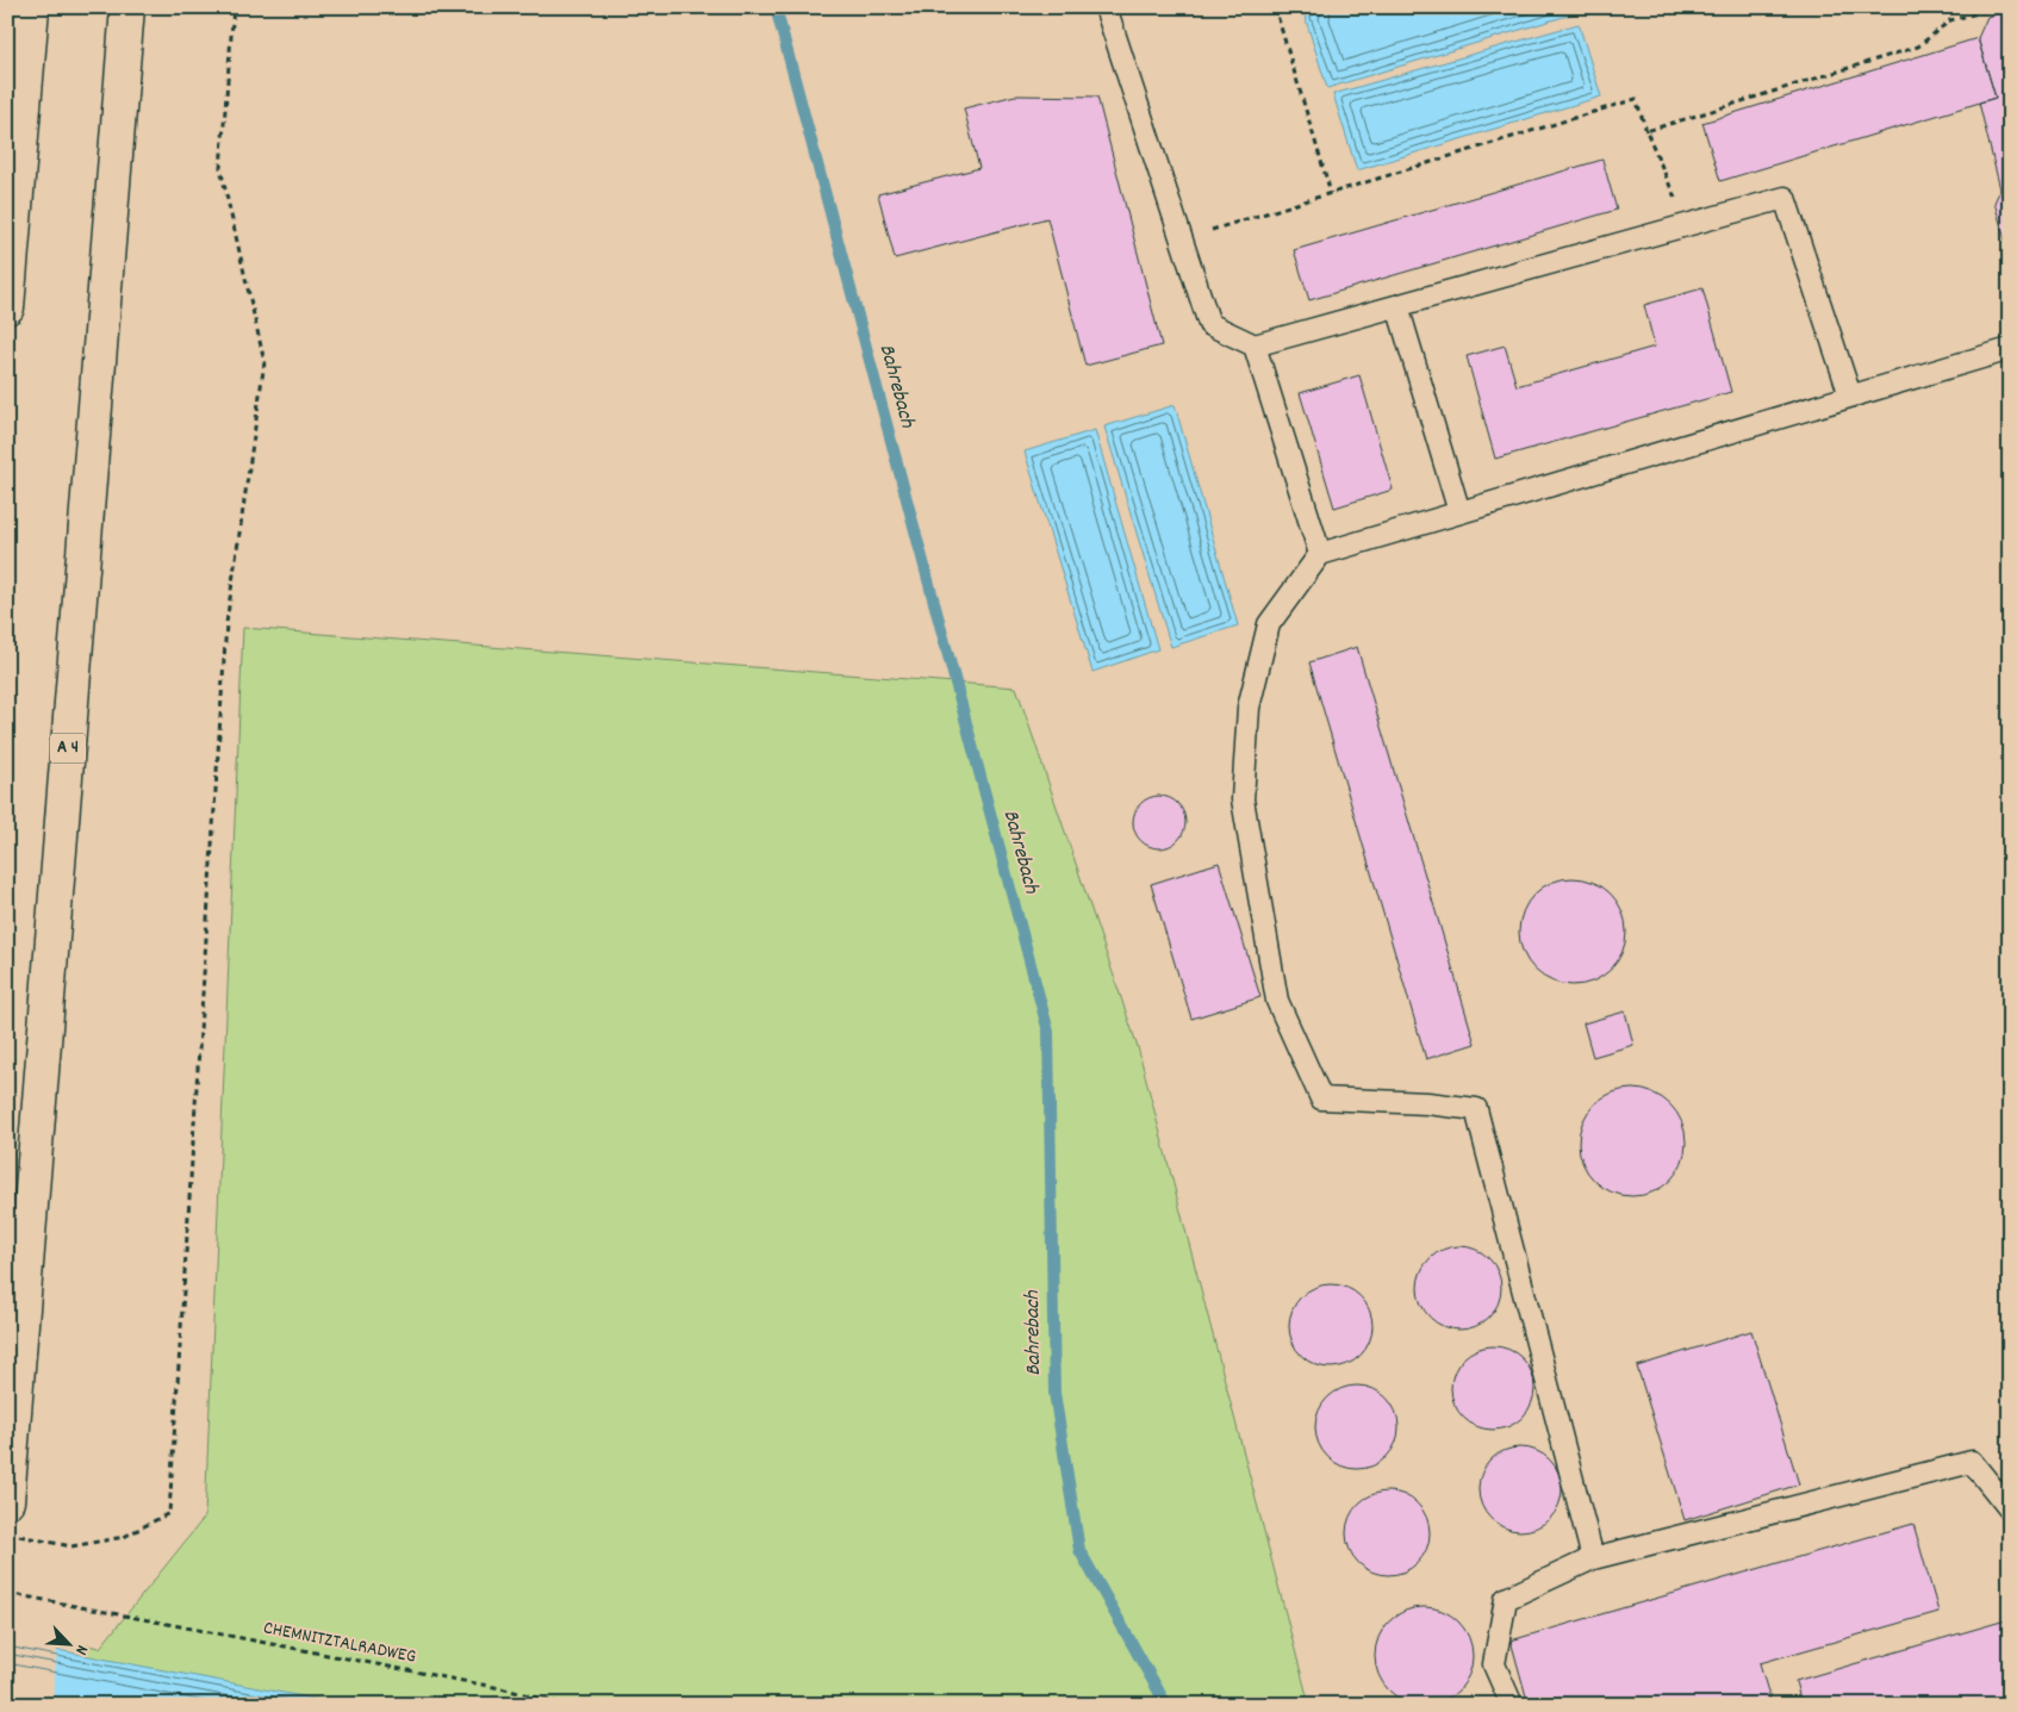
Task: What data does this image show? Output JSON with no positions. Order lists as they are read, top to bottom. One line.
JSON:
{"streets":{"highway":["A 4"],"path":["CHEMNITZTALRADWEG"]},"water":["Bahrebach"],"north":"bottom right"}
